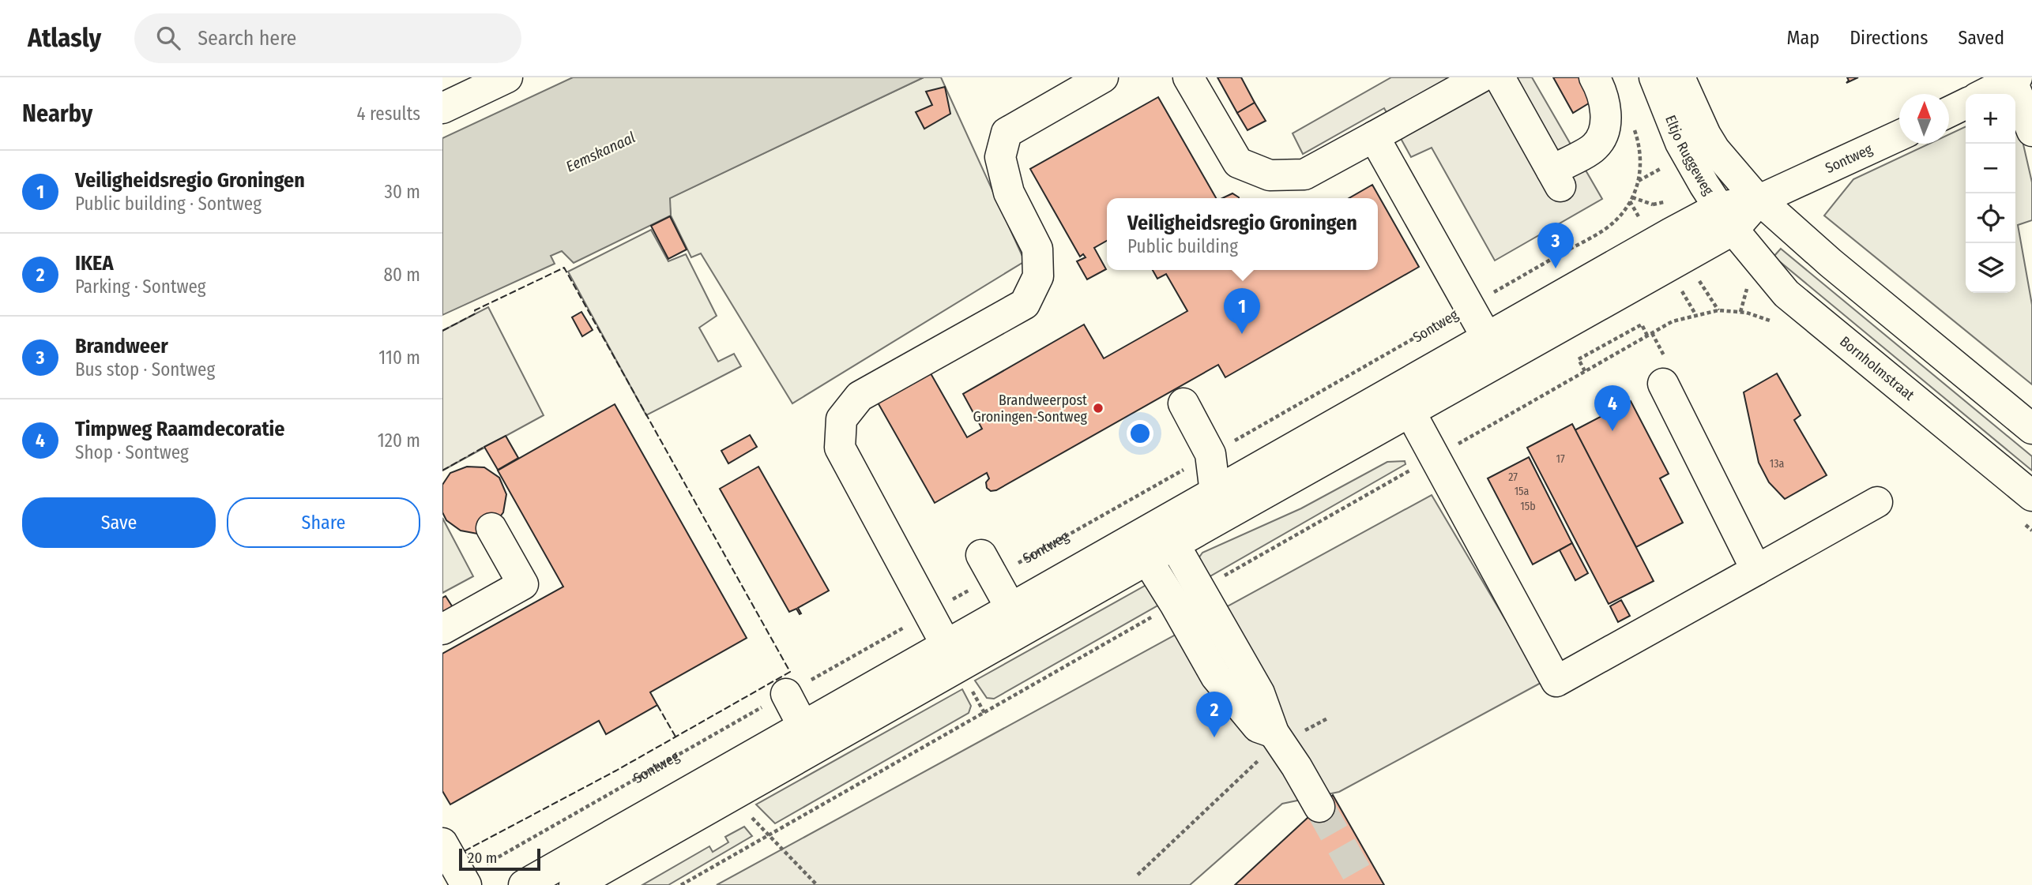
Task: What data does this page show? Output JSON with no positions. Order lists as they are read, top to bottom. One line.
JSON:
{"streets":{"street":["Eltjo Ruggeweg","Sontweg","Bornholmstraat"]},"crossings":[["Eltjo Ruggeweg","Sontweg"],["Eltjo Ruggeweg","Bornholmstraat"],["Sontweg","Bornholmstraat"]],"water":["Eemskanaal"],"places":["Brandweerpost Groningen-Sontweg"],"house_numbers":["17","13a","27","15a","15b"],"scale_bar":"20 m","north":"top","page":{"header":"Atlasly","search":"Search here","nav":["Map","Directions","Saved"],"heading":["Nearby","4 results"],"map_buttons":["+","−"],"list":[{"mark":"1","name":"Veiligheidsregio Groningen","note":"Public building · Sontweg","value":"30 m"},{"mark":"2","name":"IKEA","note":"Parking · Sontweg","value":"80 m"},{"mark":"3","name":"Brandweer","note":"Bus stop · Sontweg","value":"110 m"},{"mark":"4","name":"Timpweg Raamdecoratie","note":"Shop · Sontweg","value":"120 m"}],"popup":["Veiligheidsregio Groningen","Public building"],"pins":["3","1","4","2"],"buttons":["Save","Share"],"scale":"20 m"}}
